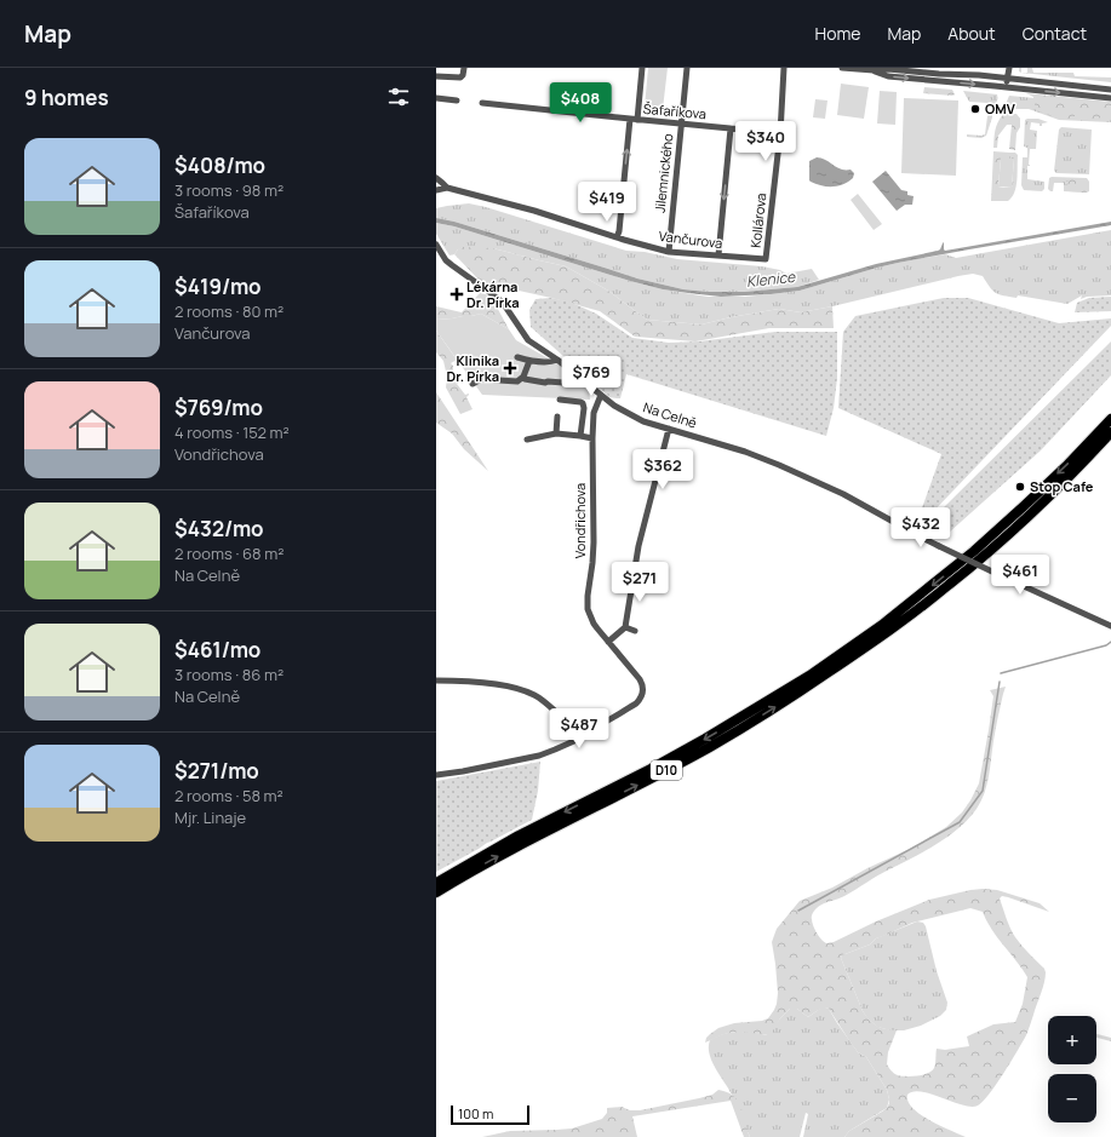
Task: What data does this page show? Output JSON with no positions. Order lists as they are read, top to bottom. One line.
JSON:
{"streets":{"highway":["D10"],"street":["Šafaříkova","Jilemnického","Kollárova","Vančurova","Na Celně","Vondřichova"]},"crossings":[["Šafaříkova","Jilemnického"],["Šafaříkova","Kollárova"],["Jilemnického","Vančurova"],["Kollárova","Vančurova"],["Na Celně","Vondřichova"]],"water":["Klenice"],"places":{"other":["OMV","Stop Cafe"],"health":["Lékárna Dr. Pírka","Klinika Dr. Pírka"]},"scale_bar":"100 m","page":{"header":"Map","nav":["Home","Map","About","Contact"],"heading":"9 homes","price":["$408","$340","$419","$769","$362","$432","$461","$271","$487"],"list":[{"name":"$408/mo","note":"3 rooms · 98 m² · Šafaříkova"},{"name":"$419/mo","note":"2 rooms · 80 m² · Vančurova"},{"name":"$769/mo","note":"4 rooms · 152 m² · Vondřichova"},{"name":"$432/mo","note":"2 rooms · 68 m² · Na Celně"},{"name":"$461/mo","note":"3 rooms · 86 m² · Na Celně"},{"name":"$271/mo","note":"2 rooms · 58 m² · Mjr. Linaje"}],"map_buttons":["+","−"],"scale":"100 m"}}
